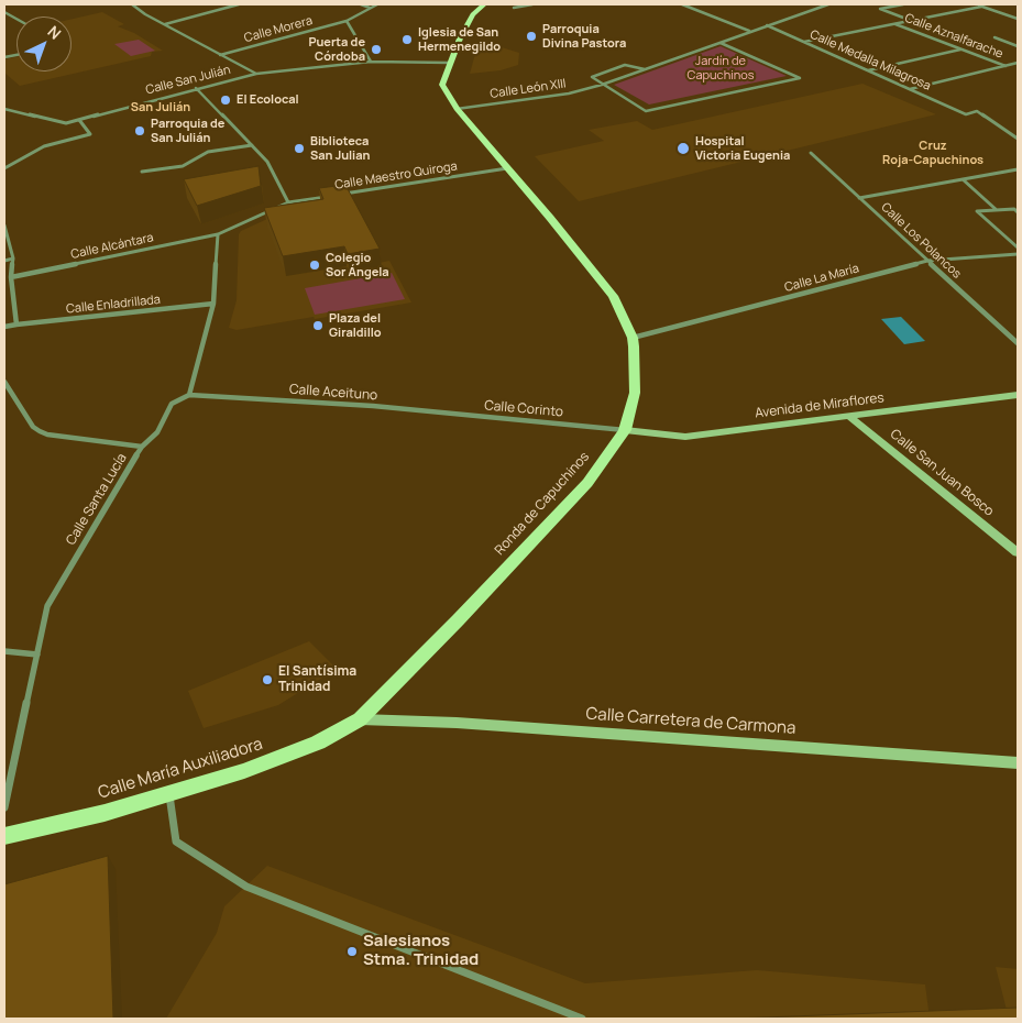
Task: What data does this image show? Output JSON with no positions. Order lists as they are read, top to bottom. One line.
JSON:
{"streets":{"main road":["Ronda de Capuchinos","Calle María Auxiliadora"],"street":["Calle Morera","Calle Aznalfarache","Calle Medalla Milagrosa","Calle San Julián","Calle León XIII","Calle Maestro Quiroga","Calle Los Polancos","Calle Alcántara","Calle La María","Calle Enladrillada","Calle Aceituno","Avenida de Miraflores","Calle Corinto","Calle San Juan Bosco","Calle Santa Lucía","Calle Carretera de Carmona"]},"crossings":[["Calle Medalla Milagrosa","Calle León XIII"],["Calle San Julián","Ronda de Capuchinos"],["Calle León XIII","Ronda de Capuchinos"],["Calle Maestro Quiroga","Calle Alcántara"],["Calle Maestro Quiroga","Ronda de Capuchinos"],["Calle Los Polancos","Calle La María"],["Calle La María","Ronda de Capuchinos"],["Calle Aceituno","Calle Corinto"],["Avenida de Miraflores","Calle Corinto"],["Avenida de Miraflores","Calle San Juan Bosco"],["Avenida de Miraflores","Ronda de Capuchinos"],["Calle Corinto","Ronda de Capuchinos"],["Ronda de Capuchinos","Calle Carretera de Carmona"],["Ronda de Capuchinos","Calle María Auxiliadora"],["Calle Carretera de Carmona","Calle María Auxiliadora"]],"districts":["San Julián","Cruz Roja-Capuchinos"],"parks":["Jardín de Capuchinos"],"places":["Parroquia Divina Pastora","Iglesia de San Hermenegildo","Puerta de Córdoba","El Ecolocal","Parroquia de San Julián","Biblioteca San Julian","Hospital Victoria Eugenia","Colegio Sor Ángela","Plaza del Giraldillo","EI Santísima Trinidad","Salesianos Stma. Trinidad"],"north":"top right"}
